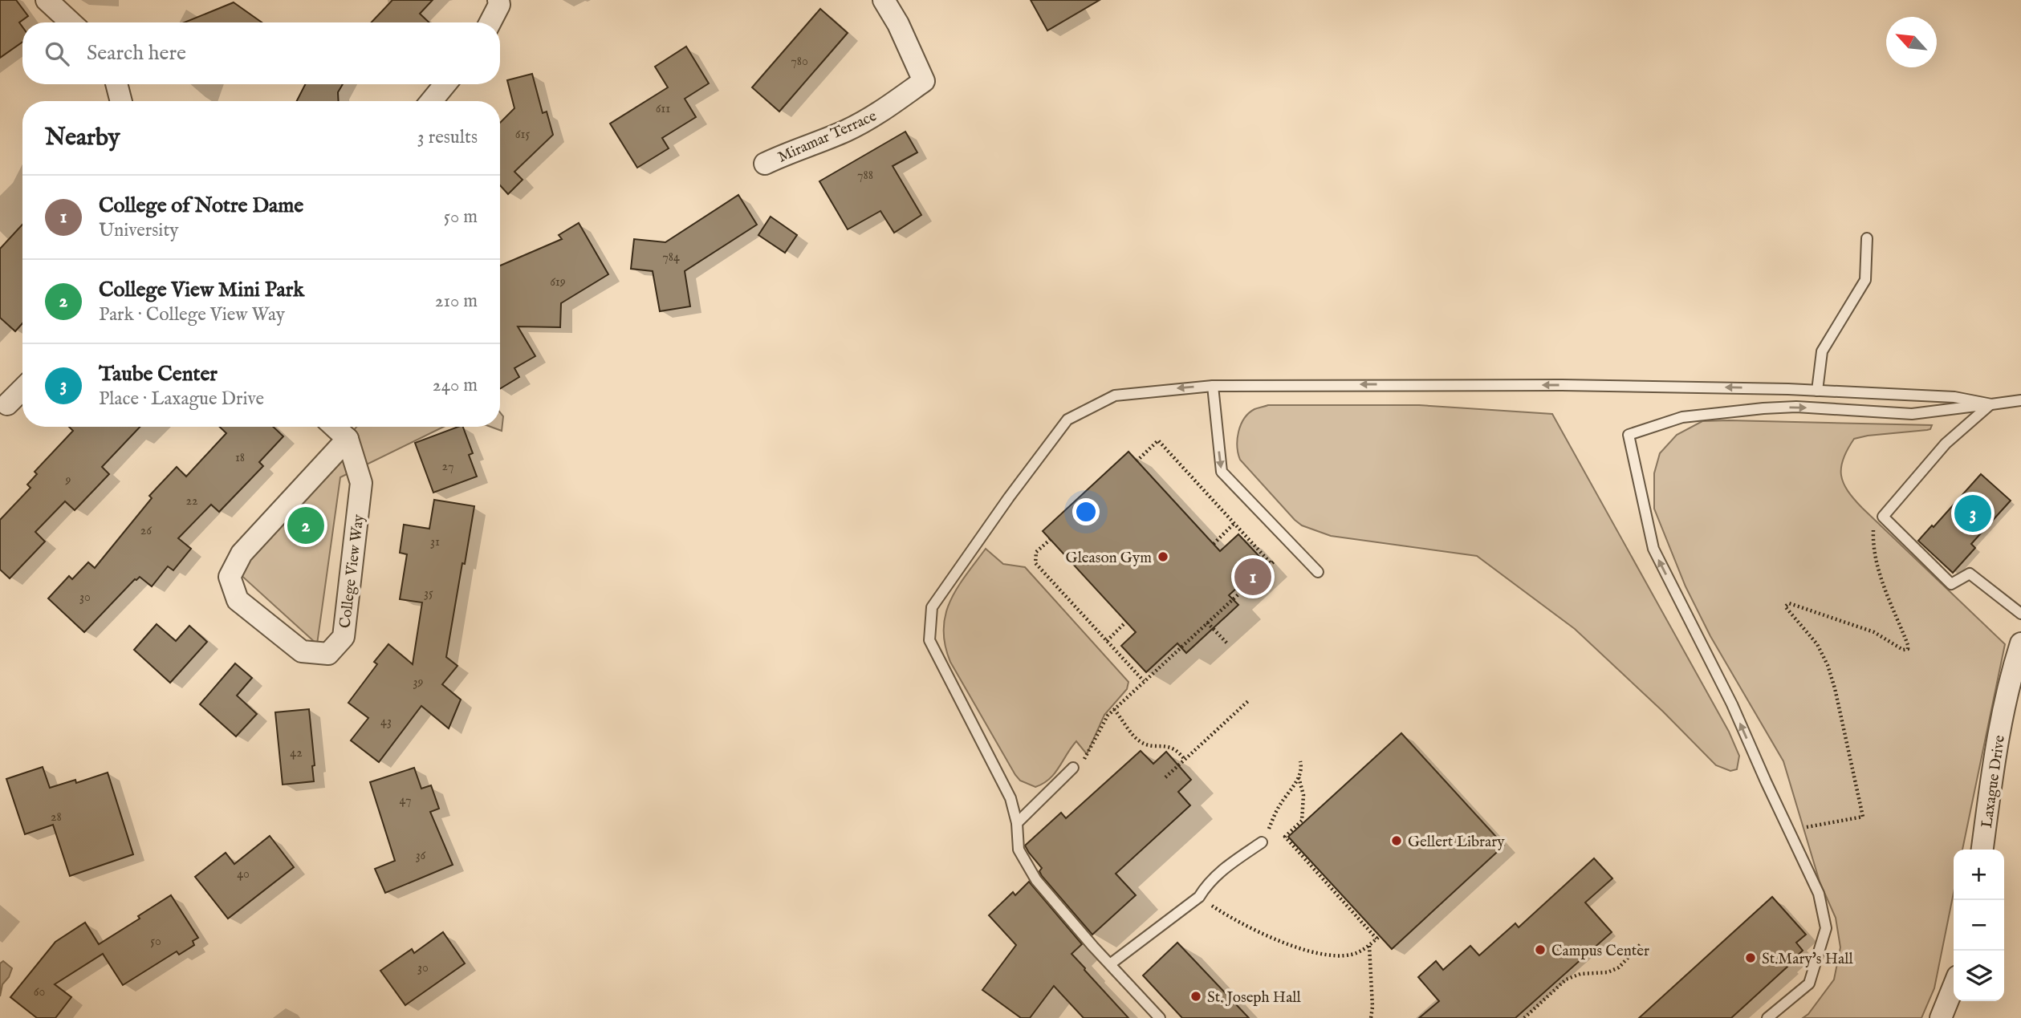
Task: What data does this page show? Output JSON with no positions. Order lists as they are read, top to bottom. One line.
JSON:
{"streets":{"street":["Miramar Terrace","College View Way","Laxague Drive"]},"places":["Gleason Gym","Gellert Library","Campus Center","St.Mary's Hall","St. Joseph Hall"],"house_numbers":["780","611","615","788","784","619","18","27","9","22","26","31","35","30","39","43","42","47","28","36","40","50","30","60"],"north":"top left","page":{"search":"Search here","heading":["Nearby","3 results"],"list":[{"mark":"1","name":"College of Notre Dame","note":"University","value":"50 m"},{"mark":"2","name":"College View Mini Park","note":"Park · College View Way","value":"210 m"},{"mark":"3","name":"Taube Center","note":"Place · Laxague Drive","value":"240 m"}],"pins":["3","2","1"],"map_buttons":["+","−"]}}
